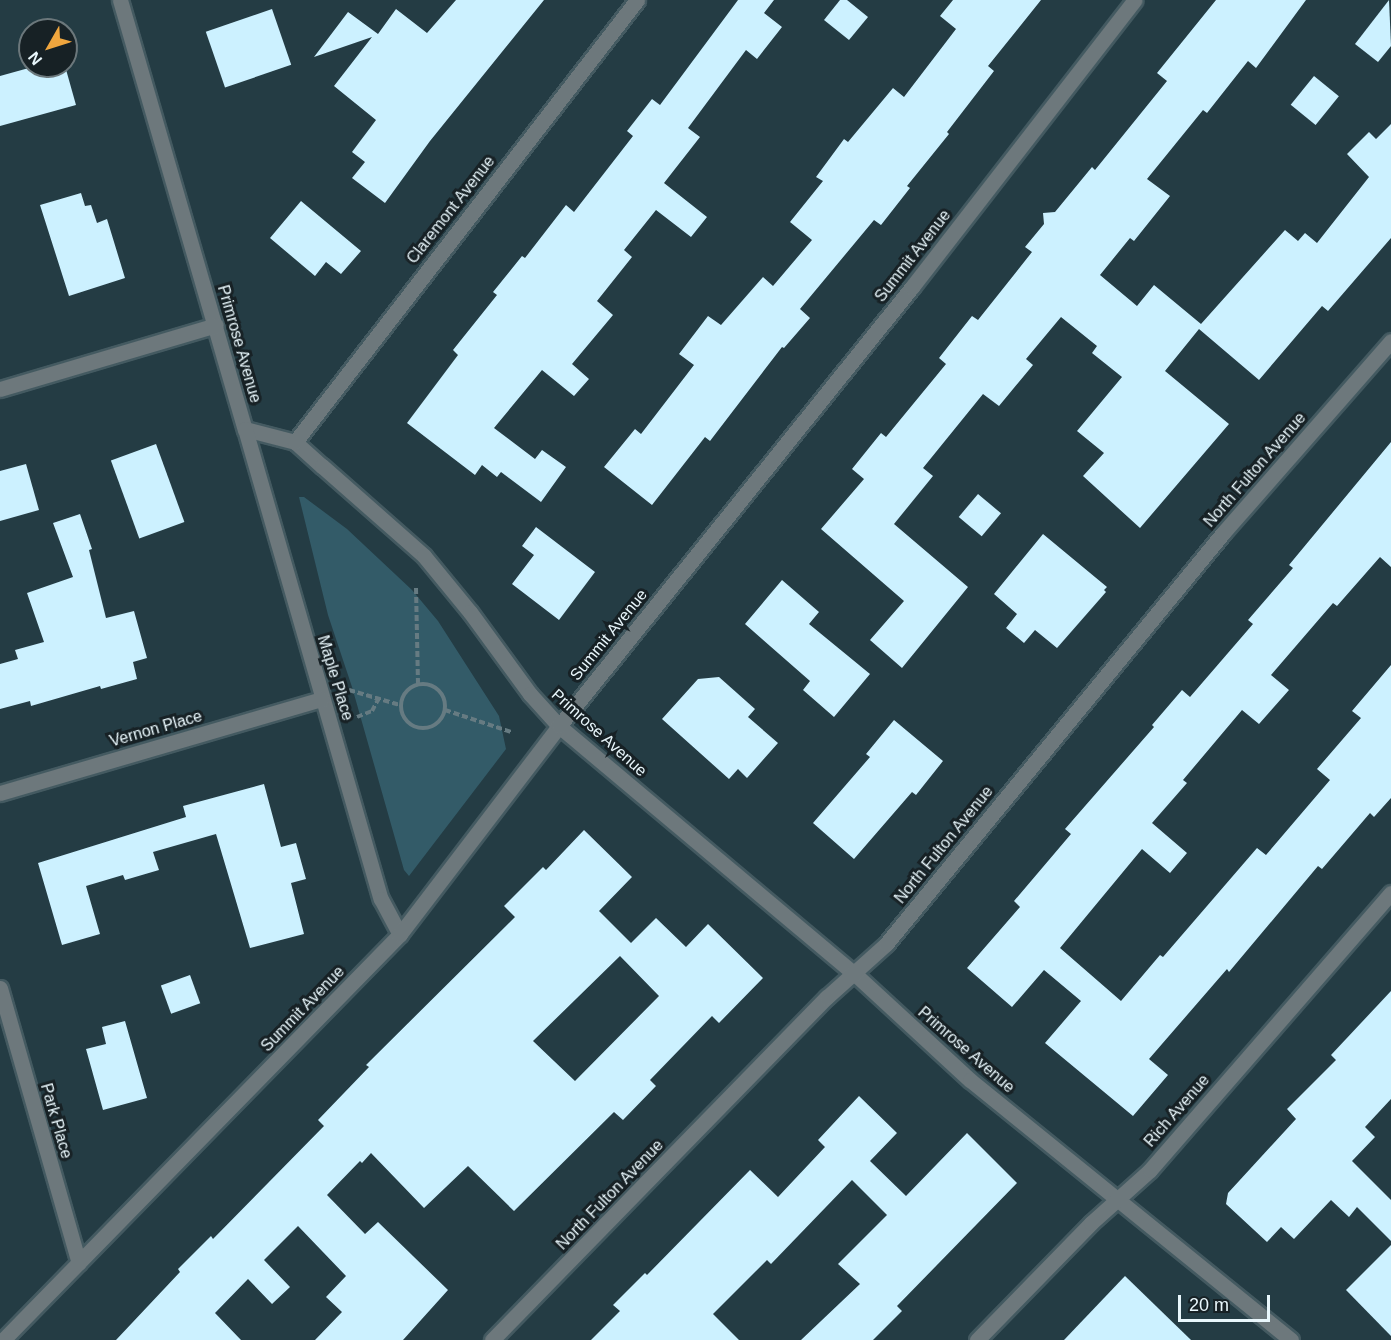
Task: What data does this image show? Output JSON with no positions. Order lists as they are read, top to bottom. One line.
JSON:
{"streets":{"street":["Claremont Avenue","Summit Avenue","Primrose Avenue","North Fulton Avenue","Maple Place","Vernon Place","Rich Avenue","Park Place"]},"crossings":[["Claremont Avenue","Primrose Avenue"],["Summit Avenue","Primrose Avenue"],["Summit Avenue","Maple Place"],["Summit Avenue","Park Place"],["Primrose Avenue","North Fulton Avenue"],["Primrose Avenue","Maple Place"],["Primrose Avenue","Rich Avenue"],["Maple Place","Vernon Place"]],"scale_bar":"20 m","north":"bottom left"}
